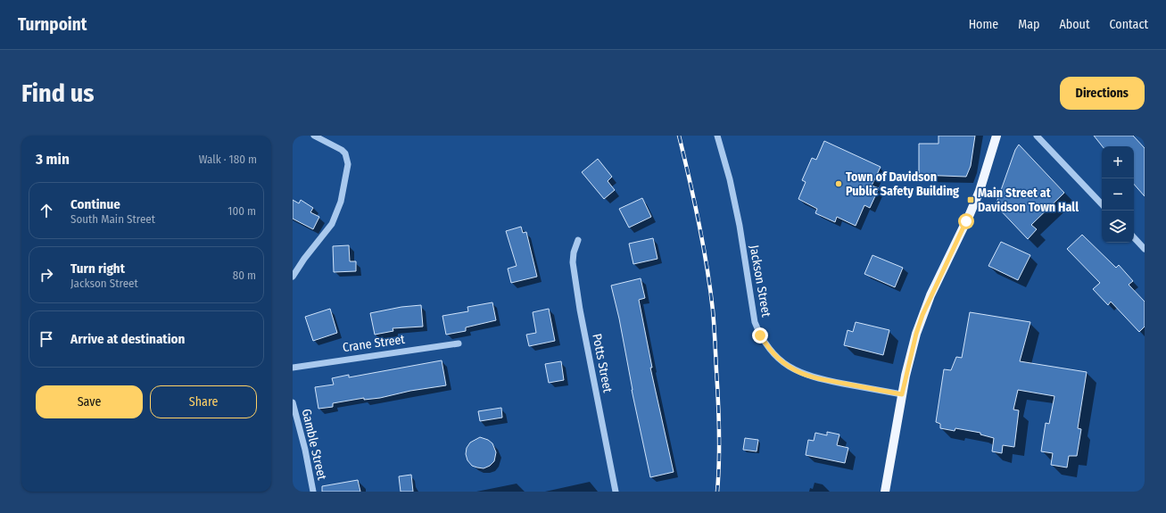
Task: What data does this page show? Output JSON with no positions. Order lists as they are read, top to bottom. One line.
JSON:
{"streets":{"street":["Jackson Street","Crane Street","Potts Street","Gamble Street"]},"places":{"other":["Town of Davidson Public Safety Building"],"transit":["Main Street at Davidson Town Hall"]},"page":{"header":"Turnpoint","nav":["Home","Map","About","Contact"],"buttons":["Directions",["Save","Share"]],"title":"Find us","heading":["3 min","Walk · 180 m"],"map_buttons":["+","−"],"list":[["Continue","South Main Street","100 m"],["Turn right","Jackson Street","80 m"],"Arrive at destination"]}}
